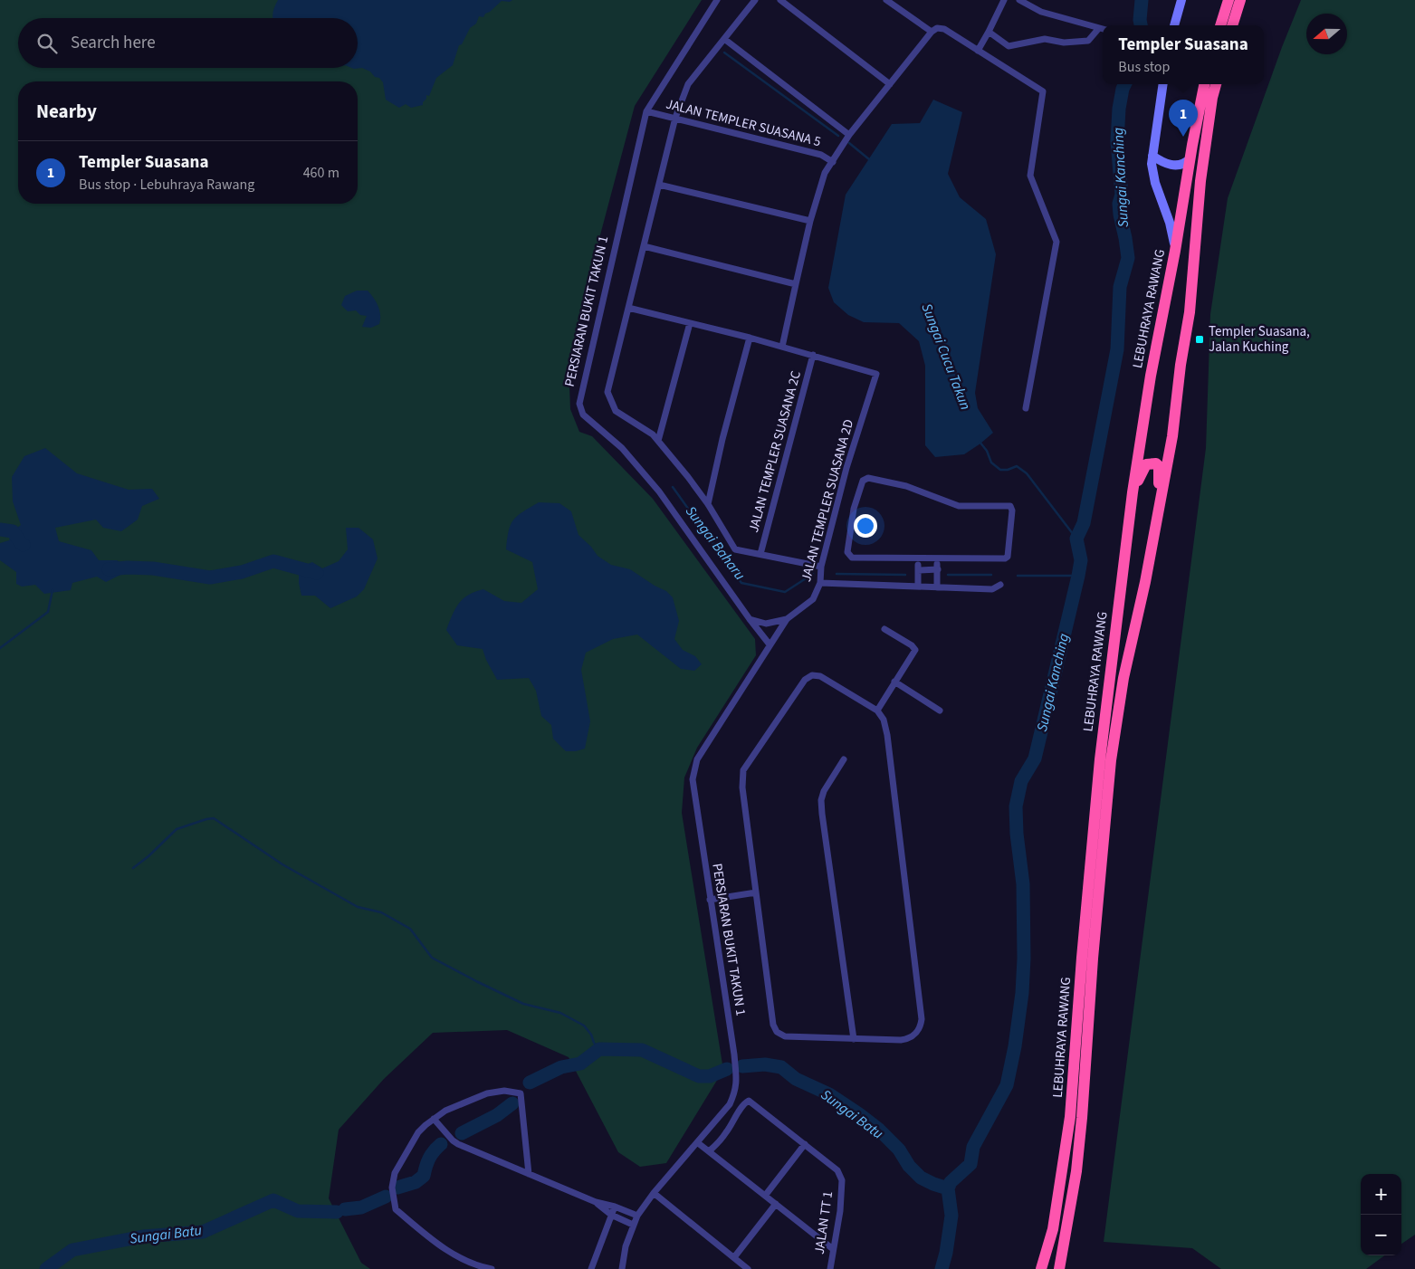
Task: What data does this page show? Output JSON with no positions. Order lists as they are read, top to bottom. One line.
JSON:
{"streets":{"highway":["LEBUHRAYA RAWANG"],"street":["JALAN TEMPLER SUASANA 5","PERSIARAN BUKIT TAKUN 1","JALAN TEMPLER SUASANA 2C","JALAN TEMPLER SUASANA 2D","JALAN TT 1"]},"crossings":[["JALAN TEMPLER SUASANA 5","PERSIARAN BUKIT TAKUN 1"],["PERSIARAN BUKIT TAKUN 1","JALAN TEMPLER SUASANA 2D"],["JALAN TEMPLER SUASANA 2C","JALAN TEMPLER SUASANA 2D"]],"water":["Sungai Kanching","Sungai Cucu Takun","Sungai Baharu","Sungai Batu"],"places":{"transit":["Templer Suasana, Jalan Kuching"]},"north":"left","page":{"search":"Search here","popup":["Templer Suasana","Bus stop"],"heading":"Nearby","pins":"1","list":[{"mark":"1","name":"Templer Suasana","note":"Bus stop · Lebuhraya Rawang","value":"460 m"}],"map_buttons":["+","−"]}}
